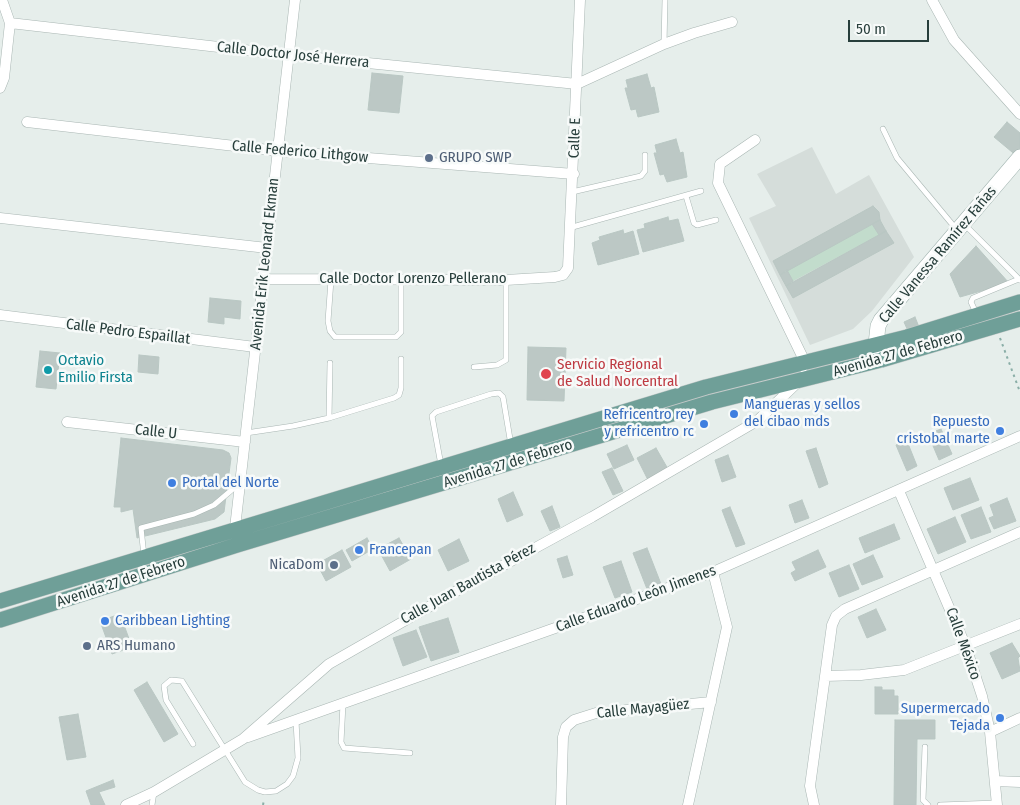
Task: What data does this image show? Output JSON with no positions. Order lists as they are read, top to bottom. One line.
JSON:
{"streets":{"main road":["Avenida 27 de Febrero"],"street":["Calle Doctor José Herrera","Calle E","Calle Federico Lithgow","Calle Vanessa Ramírez Fañas","Avenida Erik Leonard Ekman","Calle Doctor Lorenzo Pellerano","Calle Pedro Espaillat","Calle U","Calle Juan Bautista Pérez","Calle Eduardo León Jimenes","Calle México","Calle Mayagüez"]},"crossings":[["Calle Doctor José Herrera","Calle E"],["Calle Doctor José Herrera","Avenida Erik Leonard Ekman"],["Calle E","Calle Federico Lithgow"],["Calle E","Calle Doctor Lorenzo Pellerano"],["Calle Federico Lithgow","Avenida Erik Leonard Ekman"],["Calle Vanessa Ramírez Fañas","Avenida 27 de Febrero"],["Avenida Erik Leonard Ekman","Calle Doctor Lorenzo Pellerano"],["Avenida Erik Leonard Ekman","Calle Pedro Espaillat"],["Avenida Erik Leonard Ekman","Avenida 27 de Febrero"],["Avenida Erik Leonard Ekman","Calle U"],["Avenida 27 de Febrero","Calle Juan Bautista Pérez"],["Calle Juan Bautista Pérez","Calle Eduardo León Jimenes"],["Calle Eduardo León Jimenes","Calle México"],["Calle Eduardo León Jimenes","Calle Mayagüez"]],"places":["GRUPO SWP","Octavio Emilio Firsta","Servicio Regional de Salud Norcentral","Mangueras y sellos del cibao mds","Refricentro rey y refricentro rc","Repuesto cristobal marte","Portal del Norte","Francepan","NicaDom","Caribbean Lighting","ARS Humano","Supermercado Tejada"],"scale_bar":"50 m"}
